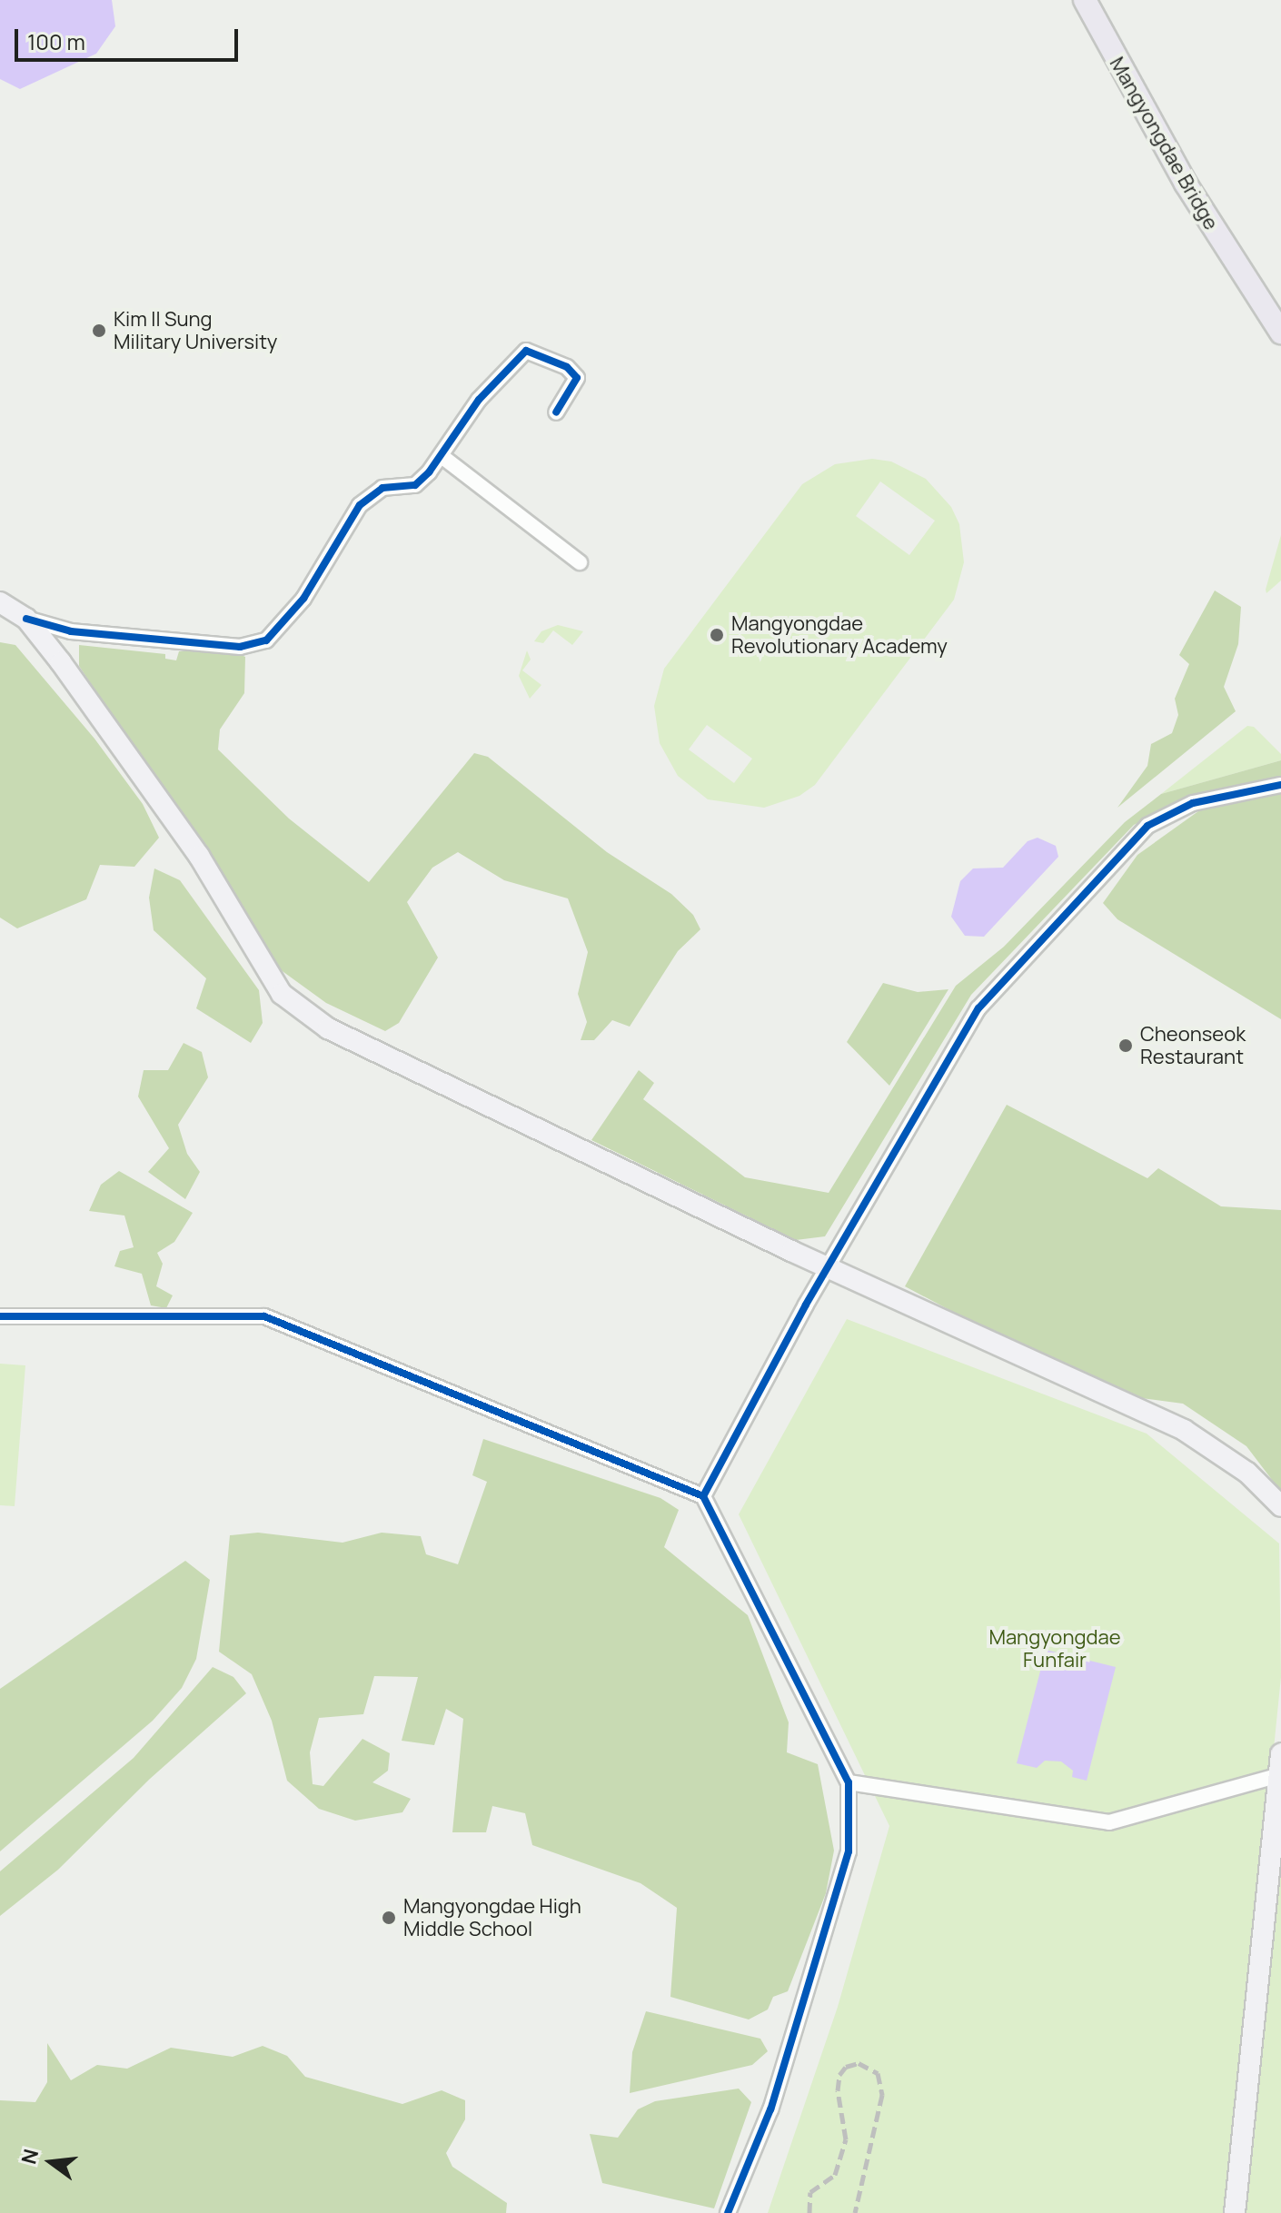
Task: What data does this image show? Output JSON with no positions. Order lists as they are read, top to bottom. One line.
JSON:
{"streets":{"highway":["Mangyongdae Bridge"]},"parks":["Mangyongdae Funfair"],"places":["Kim Il Sung Military University","Mangyongdae Revolutionary Academy","Cheonseok Restaurant","Mangyongdae High Middle School"],"scale_bar":"100 m","north":"left"}
